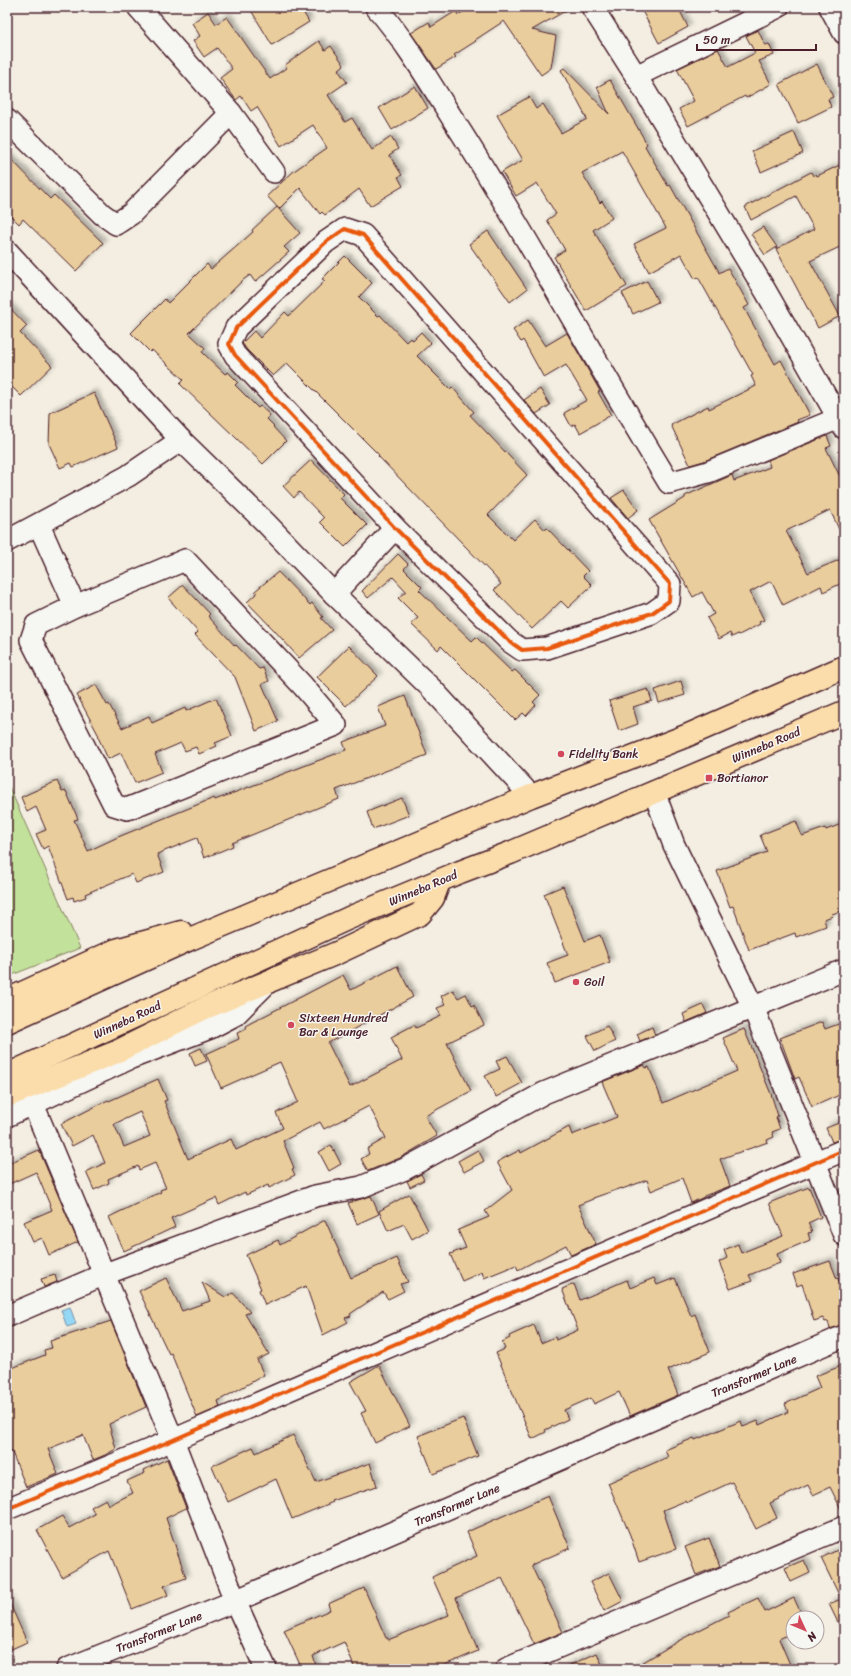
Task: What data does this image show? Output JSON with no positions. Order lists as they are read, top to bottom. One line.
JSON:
{"streets":{"highway":["Winneba Road"],"street":["Transformer Lane"]},"places":{"other":["Fidelity Bank","Goil","Sixteen Hundred Bar & Lounge"],"transit":["Bortianor"]},"scale_bar":"50 m","north":"bottom right"}
